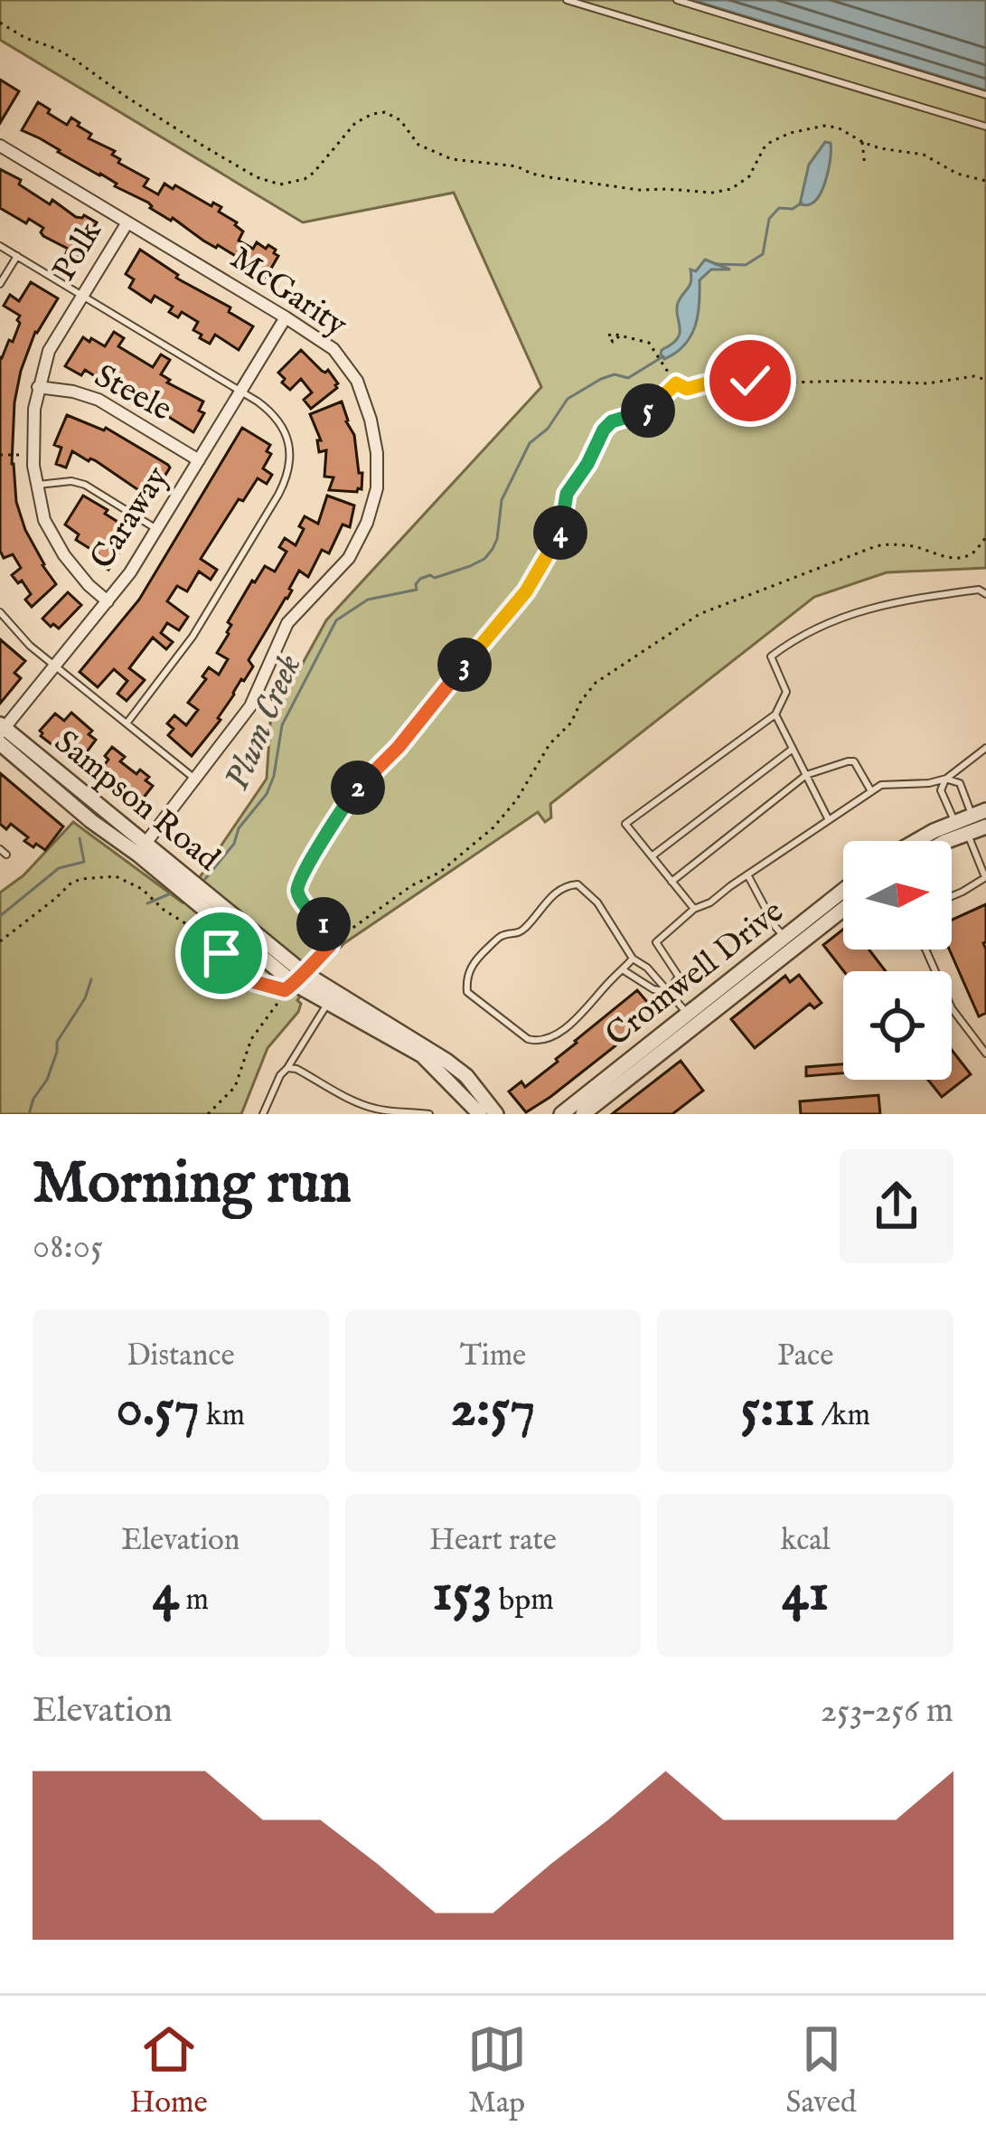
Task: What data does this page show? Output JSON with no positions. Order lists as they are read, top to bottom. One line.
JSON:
{"streets":{"street":["Polk","McGarity","Steele","Caraway","Sampson Road","Cromwell Drive"]},"crossings":[["Polk","McGarity"],["Polk","Steele"],["Polk","Caraway"],["McGarity","Caraway"],["McGarity","Sampson Road"],["Steele","Caraway"],["Caraway","Sampson Road"]],"water":["Plum Creek"],"north":"right","page":{"pins":["5","4","3","2","1"],"heading":["Morning run","08:05"],"stats":[["Distance","0.57 km"],["Time","2:57"],["Pace","5:11 /km"],["Elevation","4 m"],["Heart rate","153 bpm"],["kcal","41"]],"chart":["Elevation","253–256 m"],"tabs":["Home","Map","Saved"]}}
